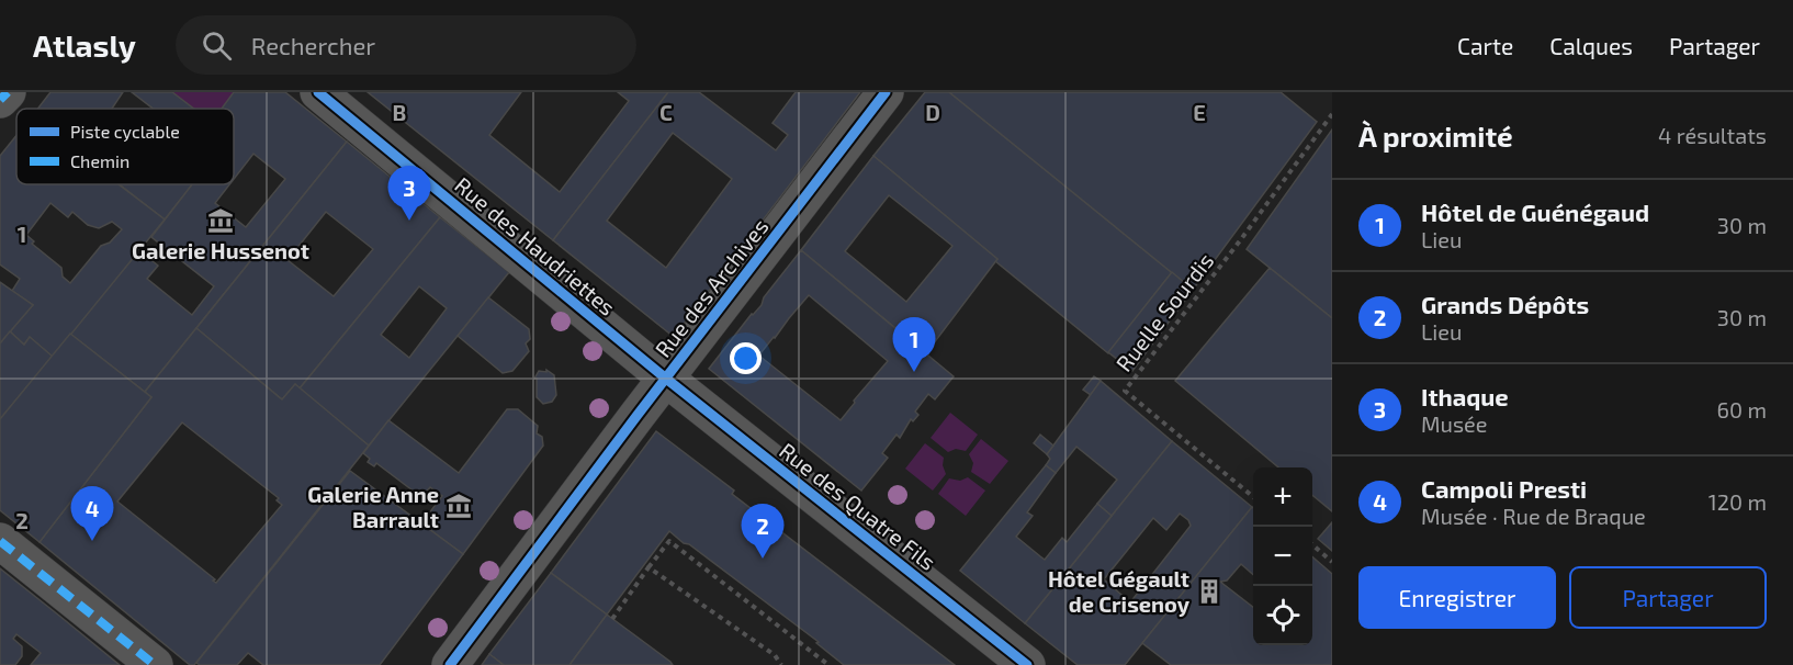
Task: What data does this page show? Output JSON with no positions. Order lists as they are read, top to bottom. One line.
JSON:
{"streets":{"street":["Rue des Haudriettes","Rue des Archives","Rue des Quatre Fils"],"path":["Ruelle Sourdis"]},"crossings":[["Rue des Haudriettes","Rue des Archives"],["Rue des Haudriettes","Rue des Quatre Fils"],["Rue des Archives","Rue des Quatre Fils"]],"places":{"museum":["Galerie Hussenot","Galerie Anne Barrault"],"building":["Hôtel Gégault de Crisenoy"]},"legend":["Piste cyclable","Chemin"],"page":{"header":"Atlasly","search":"Rechercher","nav":["Carte","Calques","Partager"],"heading":["À proximité","4 résultats"],"pins":["3","1","4","2"],"list":[{"mark":"1","name":"Hôtel de Guénégaud","note":"Lieu","value":"30 m"},{"mark":"2","name":"Grands Dépôts","note":"Lieu","value":"30 m"},{"mark":"3","name":"Ithaque","note":"Musée","value":"60 m"},{"mark":"4","name":"Campoli Presti","note":"Musée · Rue de Braque","value":"120 m"}],"map_buttons":["+","−"],"buttons":["Enregistrer","Partager"]},"grid":{"columns":["B","C","D","E"],"rows":["1","2"]}}
